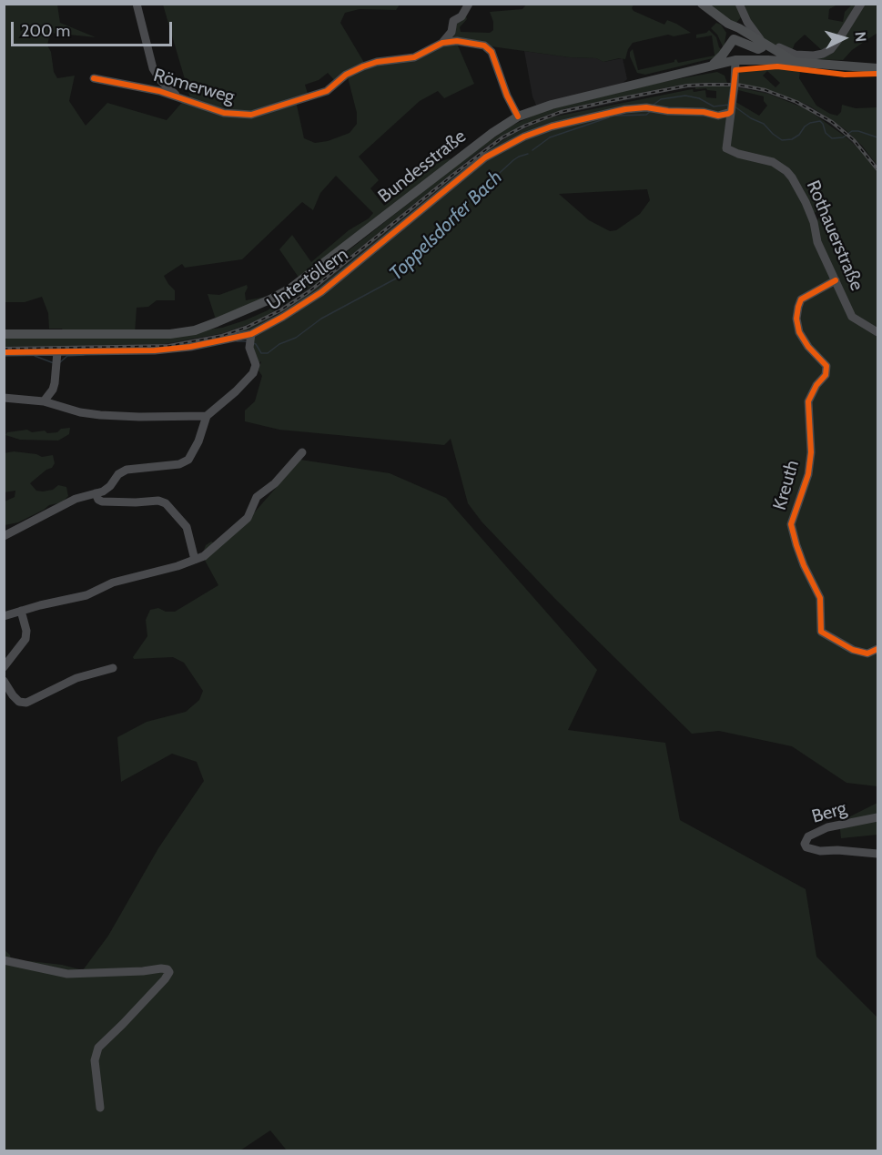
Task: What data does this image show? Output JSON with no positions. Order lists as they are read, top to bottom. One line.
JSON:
{"streets":{"main road":["Bundesstraße"],"street":["Römerweg","Rothauerstraße","Untertöllern","Kreuth","Berg"]},"crossings":[["Römerweg","Bundesstraße"],["Rothauerstraße","Untertöllern"],["Rothauerstraße","Kreuth"]],"water":["Toppelsdorfer Bach"],"scale_bar":"200 m","north":"right"}
